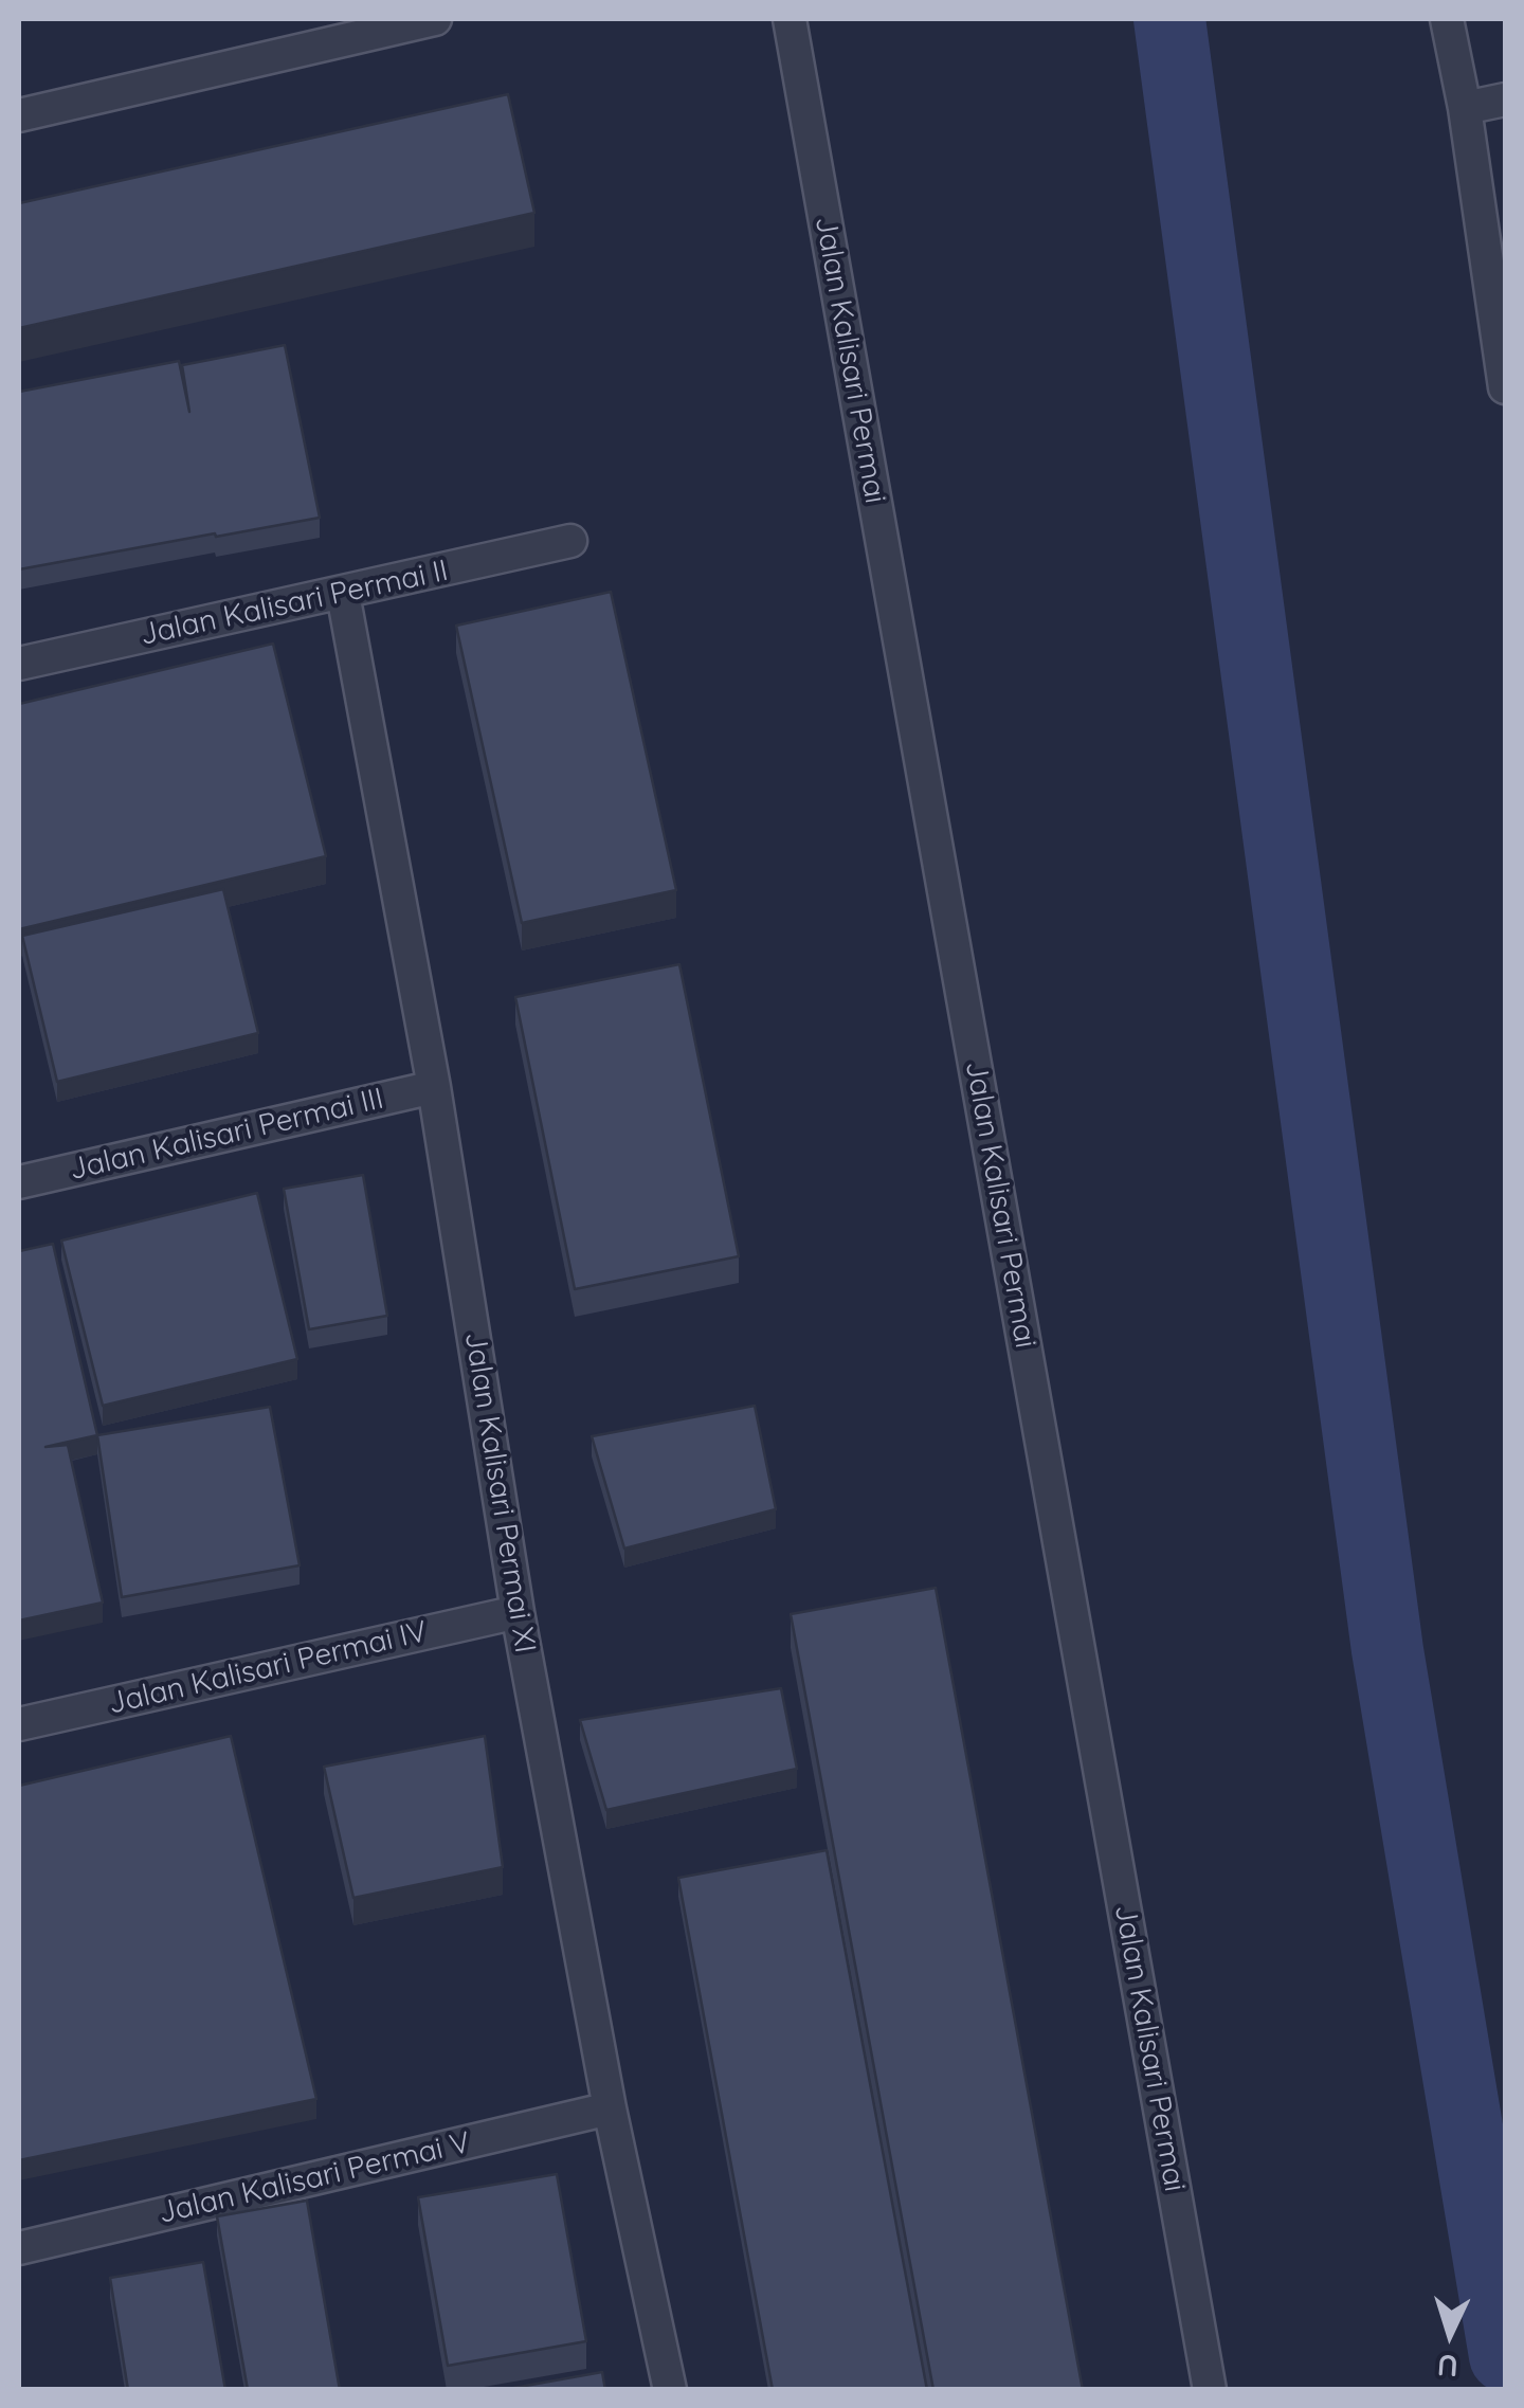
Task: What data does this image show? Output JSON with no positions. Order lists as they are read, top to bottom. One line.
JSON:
{"streets":{"street":["Jalan Kalisari Permai","Jalan Kalisari Permai II","Jalan Kalisari Permai III","Jalan Kalisari Permai XI","Jalan Kalisari Permai IV","Jalan Kalisari Permai V"]},"crossings":[["Jalan Kalisari Permai II","Jalan Kalisari Permai XI"],["Jalan Kalisari Permai III","Jalan Kalisari Permai XI"],["Jalan Kalisari Permai XI","Jalan Kalisari Permai IV"],["Jalan Kalisari Permai XI","Jalan Kalisari Permai V"]],"north":"bottom"}
